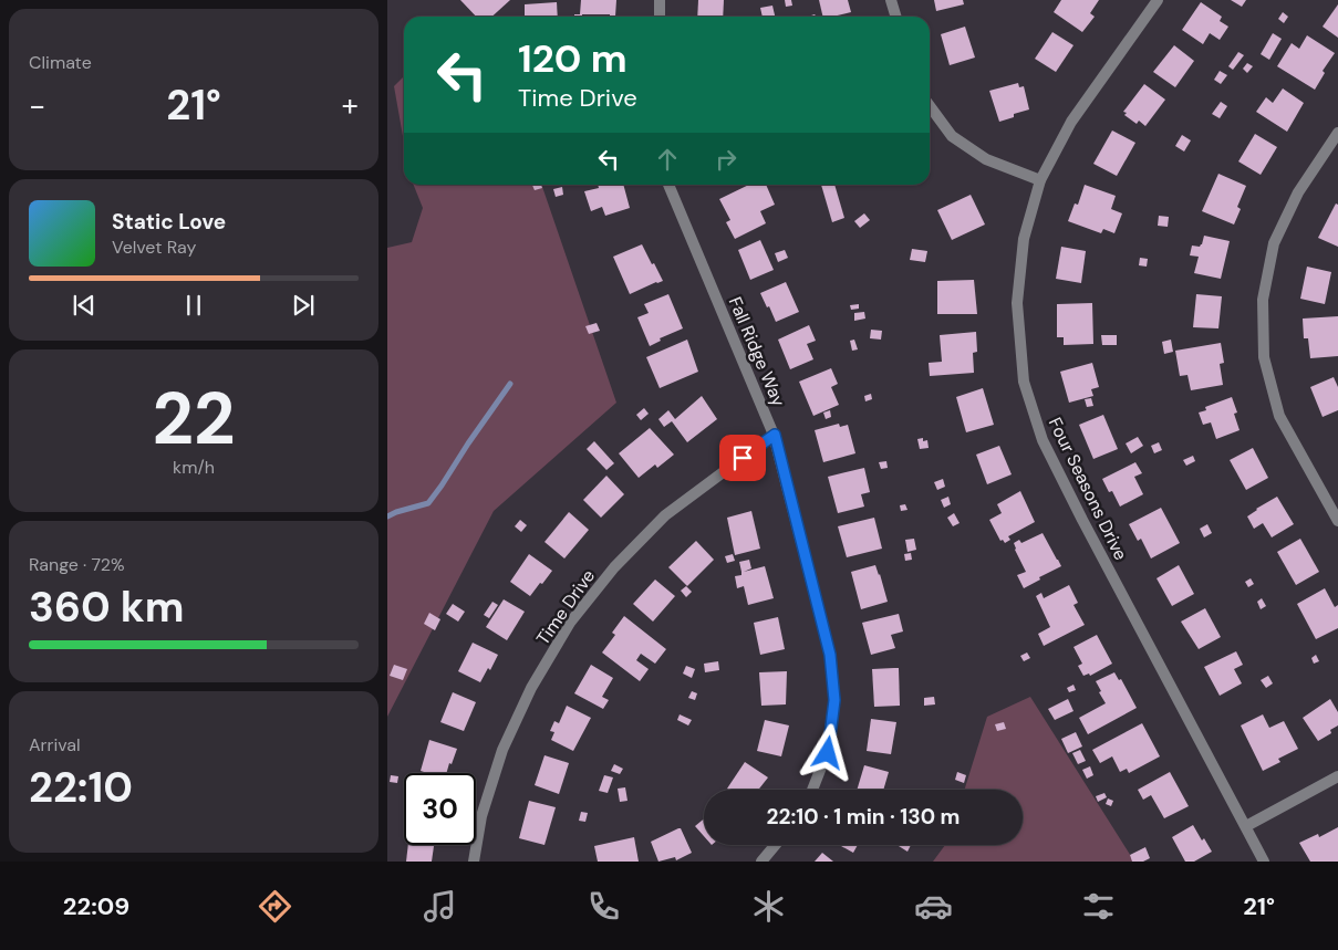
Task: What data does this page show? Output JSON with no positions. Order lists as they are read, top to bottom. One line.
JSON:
{"streets":{"street":["Fall Ridge Way","Four Seasons Drive","Time Drive"]},"crossings":[["Fall Ridge Way","Time Drive"]],"page":{"tile":["Climate",["22","km/h"],["Range · 72%","360 km"],["Arrival","22:10"]],"turn":["120 m","Time Drive"],"heat":["−","21°","+"],"song":["Static Love","Velvet Ray"],"limit":"30","trip":"22:10 · 1 min · 130 m","tabs":["22:09","21°"]}}
